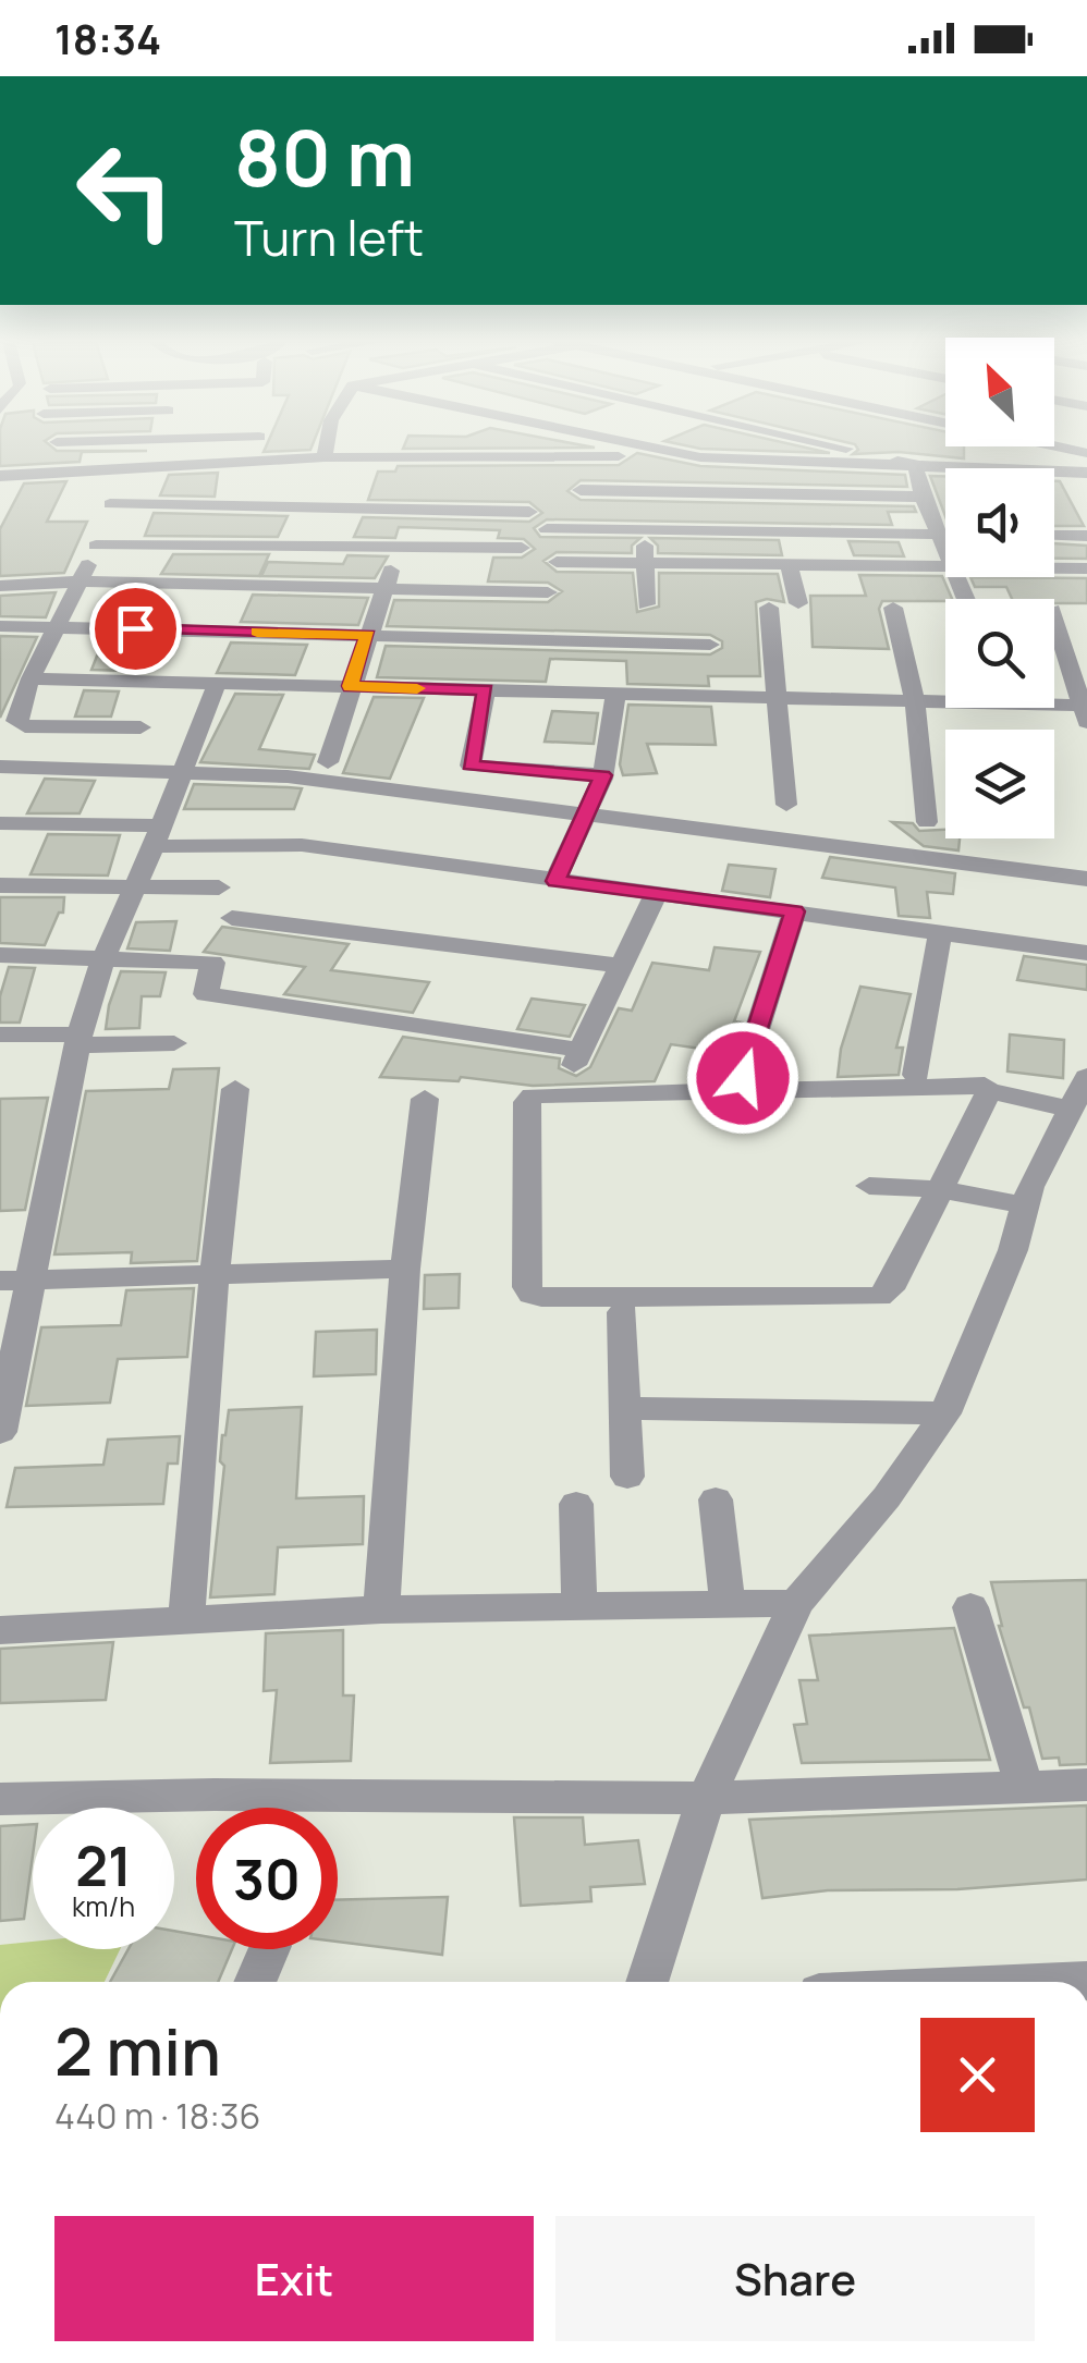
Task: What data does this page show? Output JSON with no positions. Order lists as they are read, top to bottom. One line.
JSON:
{"north":"top left","page":{"status":"18:34","turn":["80 m","Turn left"],"speed":"21 km/h","limit":"30","heading":["2 min","440 m · 18:36"],"buttons":["Exit","Share"]}}
